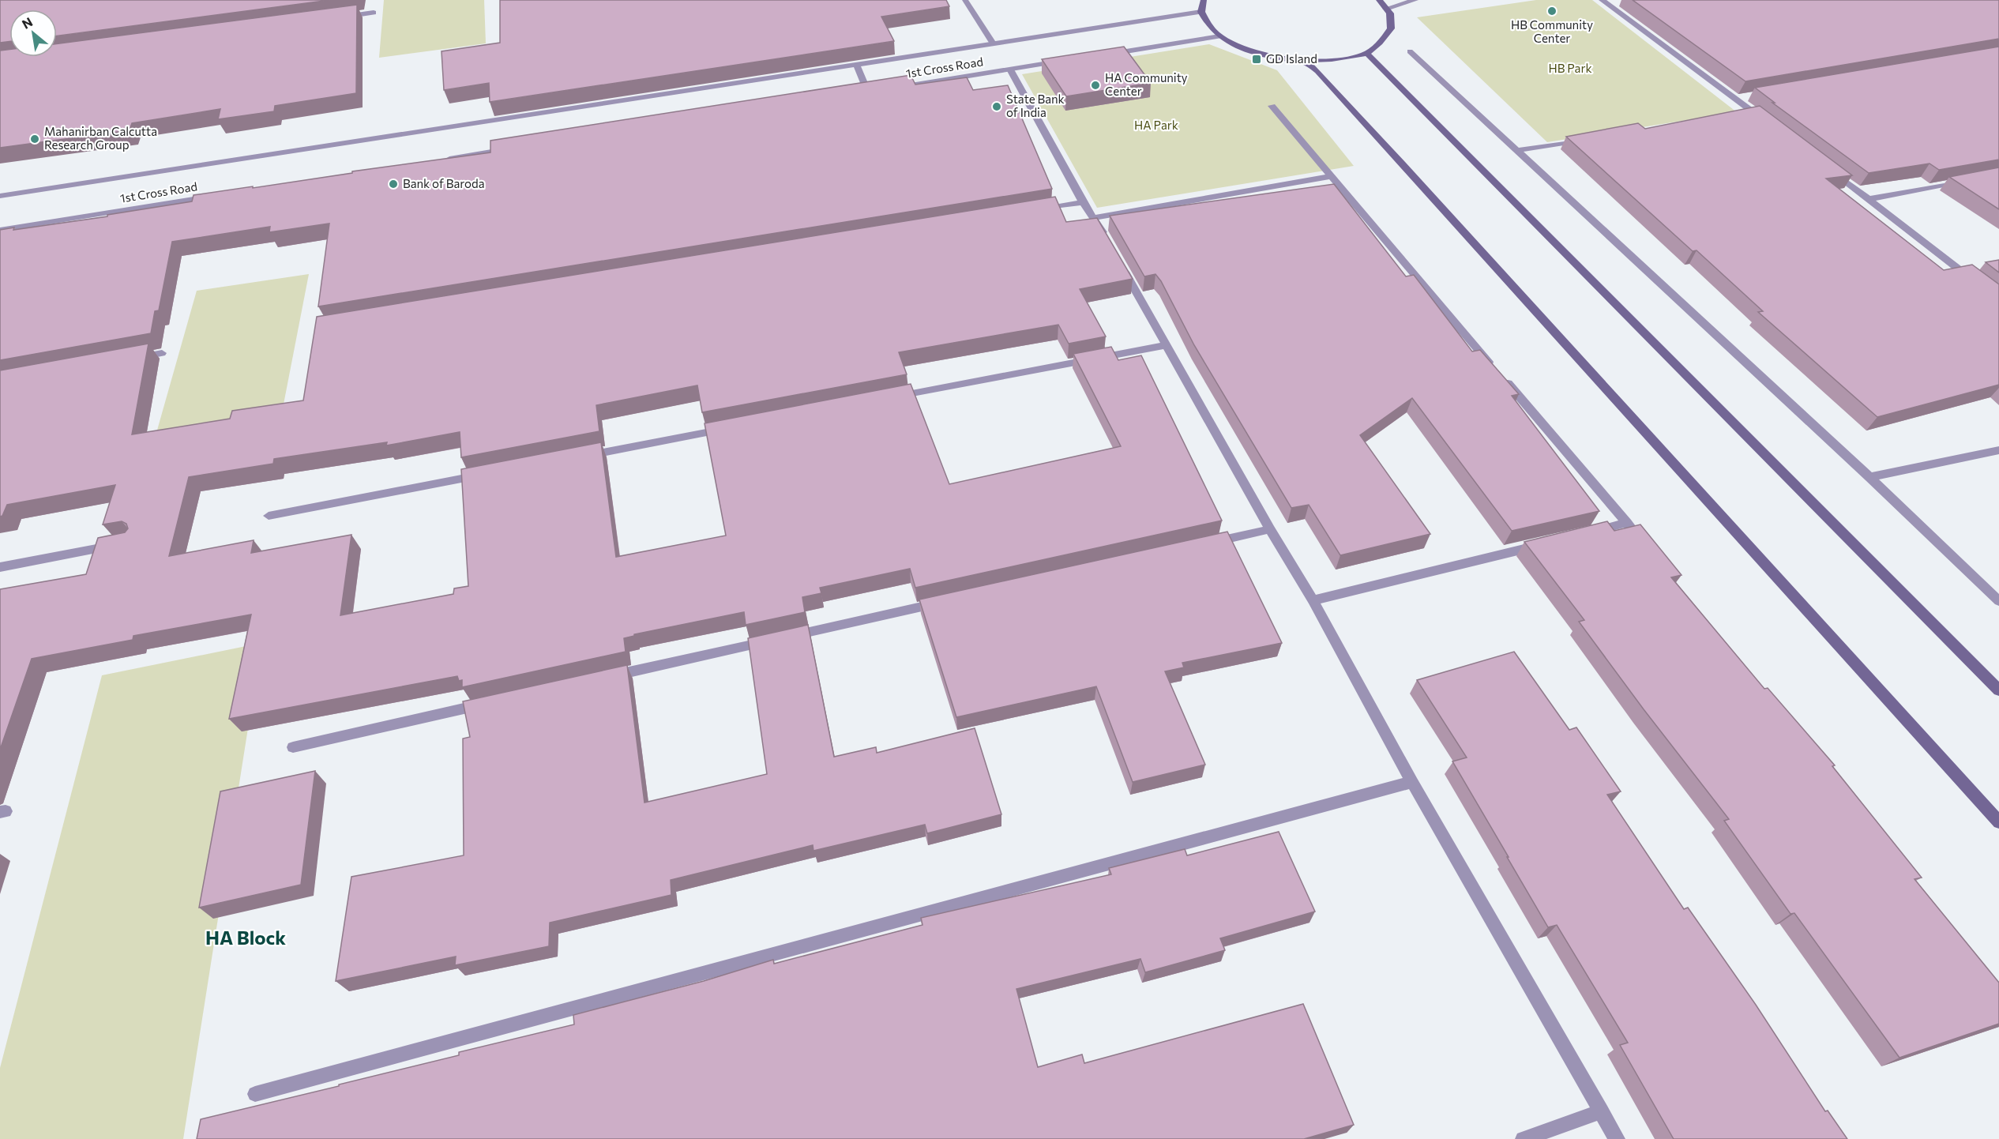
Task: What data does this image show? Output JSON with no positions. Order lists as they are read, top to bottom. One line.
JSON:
{"streets":{"street":["1st Cross Road"]},"districts":["HA Block"],"parks":["HB Park","HA Park"],"places":{"other":["HB Community Center","HA Community Center","State Bank of India","Mahanirban Calcutta Research Group","Bank of Baroda"],"transit":["GD Island"]},"north":"top left"}
